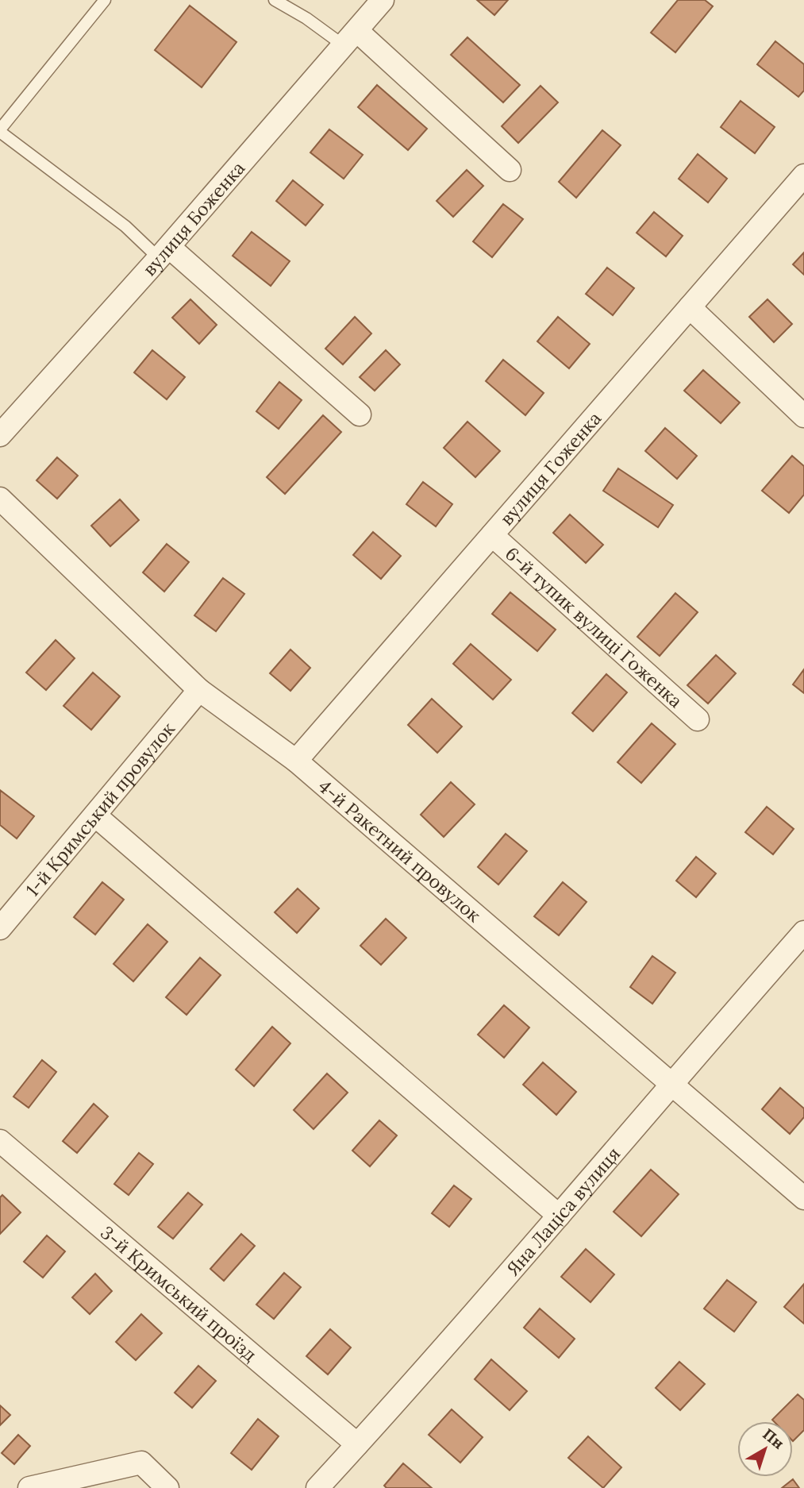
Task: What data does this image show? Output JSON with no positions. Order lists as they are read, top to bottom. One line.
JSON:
{"streets":{"street":["вулиця Боженка","вулиця Гоженка","6-й тупик вулиці Гоженка","1-й Кримський провулок","4-й Ракетний провулок","Яна Лаціса вулиця","3-й Кримський проїзд"]},"crossings":[["вулиця Гоженка","6-й тупик вулиці Гоженка"],["вулиця Гоженка","4-й Ракетний провулок"],["1-й Кримський провулок","4-й Ракетний провулок"],["4-й Ракетний провулок","Яна Лаціса вулиця"],["Яна Лаціса вулиця","3-й Кримський проїзд"]],"north":"top right"}
